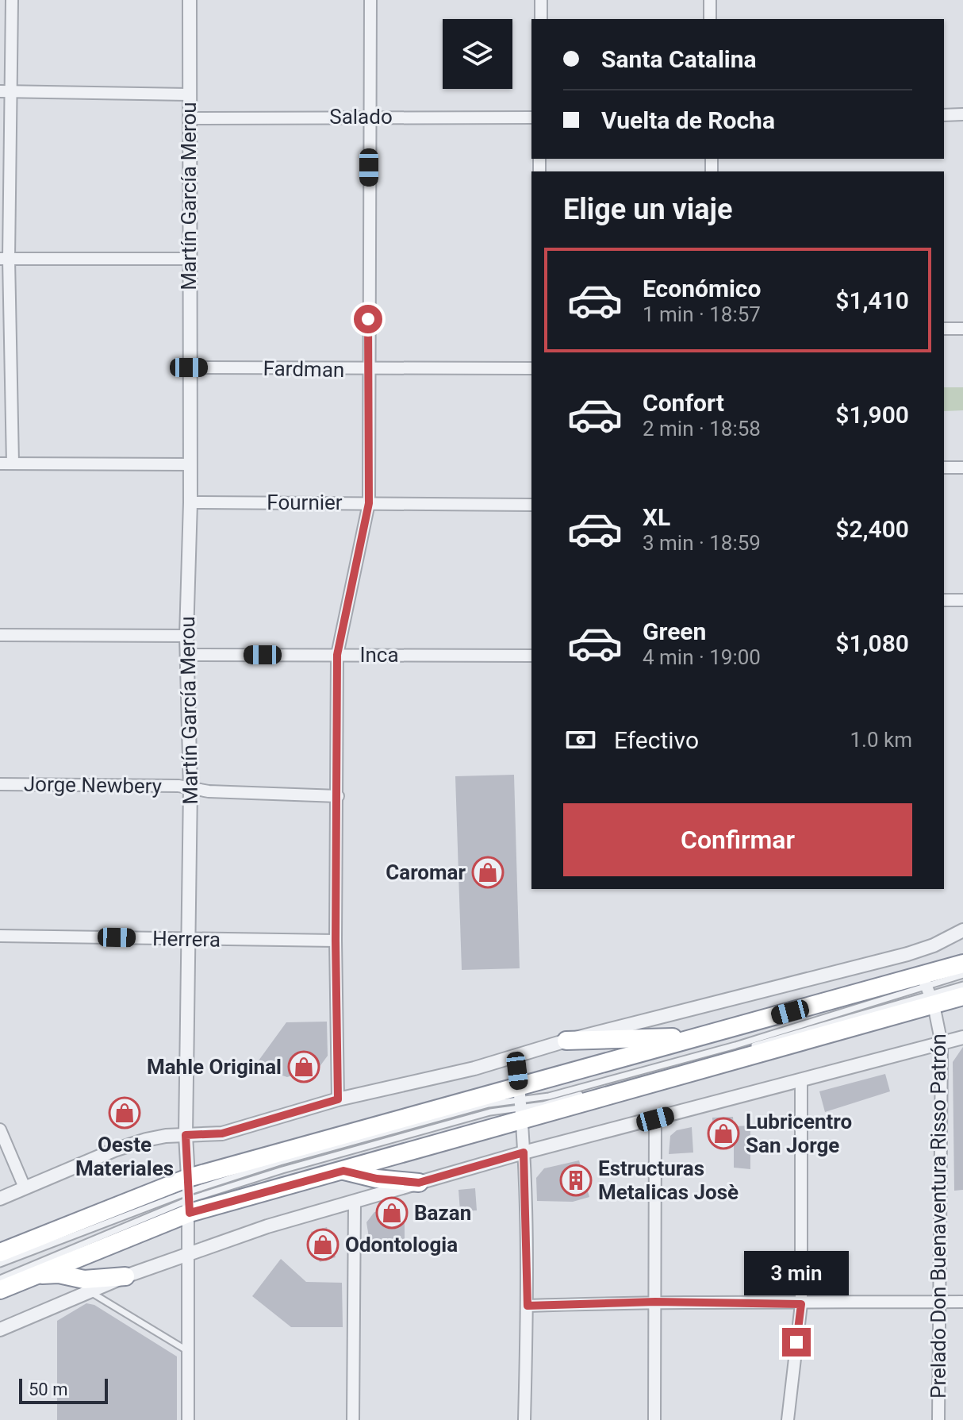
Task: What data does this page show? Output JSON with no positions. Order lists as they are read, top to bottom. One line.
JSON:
{"streets":{"street":["Salado","Martín García Merou","Fardman","Fournier","Inca","Jorge Newbery","Herrera","Prelado Don Buenaventura Risso Patrón"]},"crossings":[["Salado","Martín García Merou"],["Martín García Merou","Fardman"],["Martín García Merou","Fournier"],["Martín García Merou","Inca"],["Martín García Merou","Jorge Newbery"],["Martín García Merou","Herrera"]],"places":{"shop":["Caromar","Mahle Original","Oeste Materiales","Lubricentro San Jorge","Bazan","Odontologia"],"building":["Estructuras Metalicas Josè"]},"scale_bar":"50 m","page":{"banner":["Santa Catalina","Vuelta de Rocha"],"heading":"Elige un viaje","list":[{"name":"Económico","note":"1 min · 18:57","value":"$1,410"},{"name":"Confort","note":"2 min · 18:58","value":"$1,900"},{"name":"XL","note":"3 min · 18:59","value":"$2,400"},{"name":"Green","note":"4 min · 19:00","value":"$1,080"}],"pay":["Efectivo","1.0 km"],"buttons":"Confirmar","bubble":"3 min","scale":"50 m"}}
